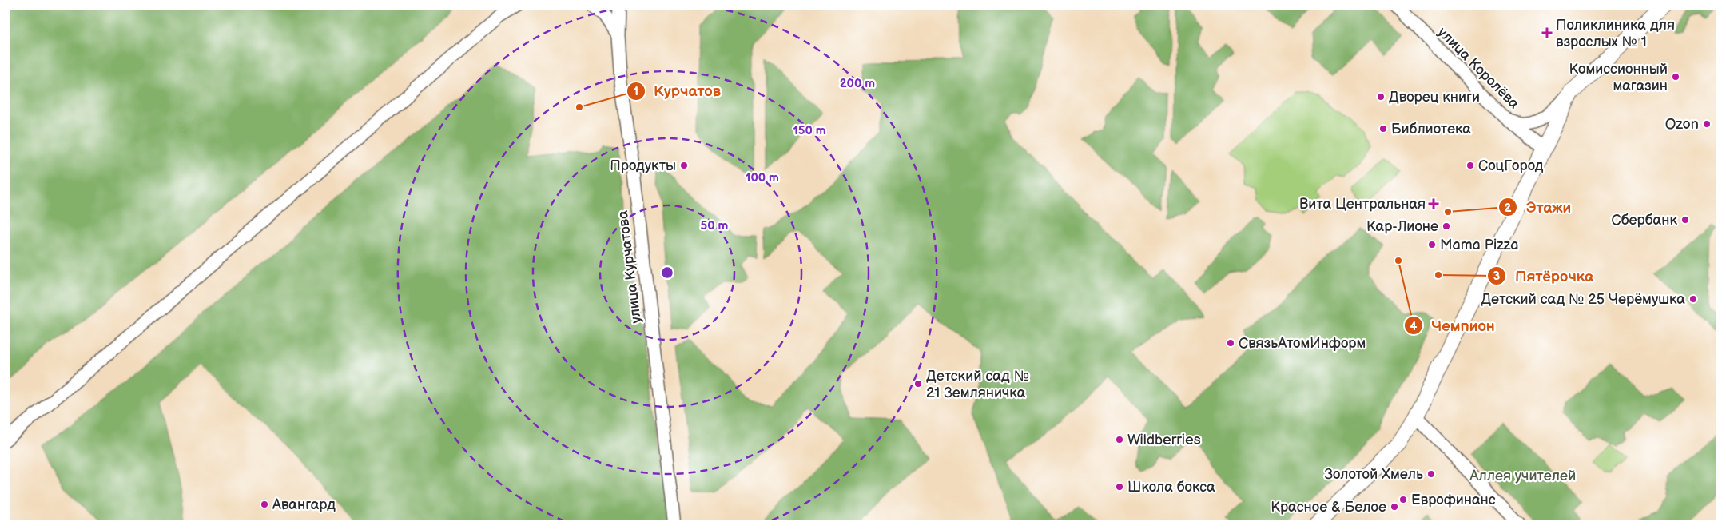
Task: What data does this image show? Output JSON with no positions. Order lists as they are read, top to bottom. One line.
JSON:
{"streets":{"street":["улица Королёва","улица Курчатова"]},"parks":["Аллея учителей"],"places":{"health":["Поликлиника для взрослых № 1","Вита Центральная"],"other":["Комиссионный магазин","Дворец книги","Курчатов","Ozon","Библиотека","Продукты","СоцГород","Этажи","Сбербанк","Кар-Лионе","Mama Pizza","Чемпион","Пятёрочка","Детский сад № 25 Черёмушка","СвязьАтомИнформ","Детский сад № 21 Земляничка","Wildberries","Золотой Хмель","Школа бокса","Еврофинанс","Авангард","Красное & Белое"]},"rings":["200 m","150 m","100 m","50 m"]}
